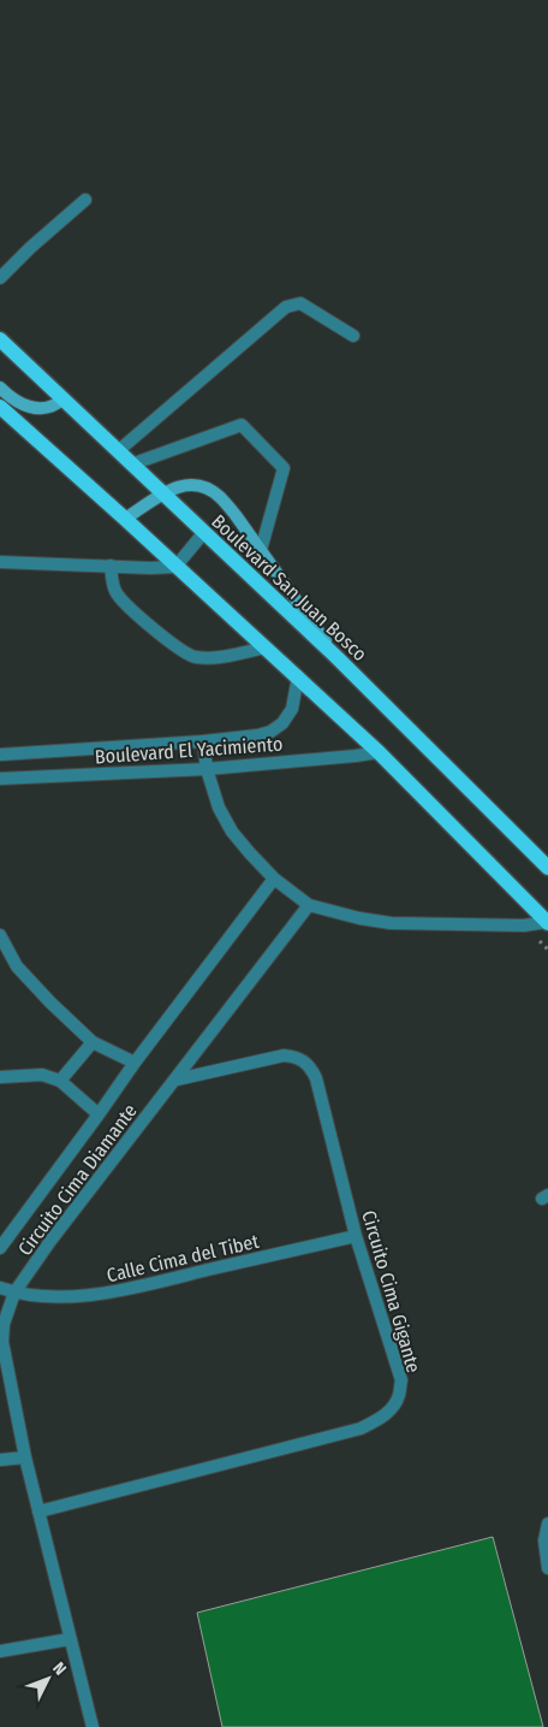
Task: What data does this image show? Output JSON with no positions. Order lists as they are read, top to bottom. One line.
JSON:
{"streets":{"main road":["Boulevard San Juan Bosco"],"street":["Boulevard El Yacimiento","Circuito Cima Diamante","Calle Cima del Tibet","Circuito Cima Gigante"]},"crossings":[["Circuito Cima Diamante","Calle Cima del Tibet"],["Circuito Cima Diamante","Circuito Cima Gigante"],["Calle Cima del Tibet","Circuito Cima Gigante"]],"north":"top right"}
